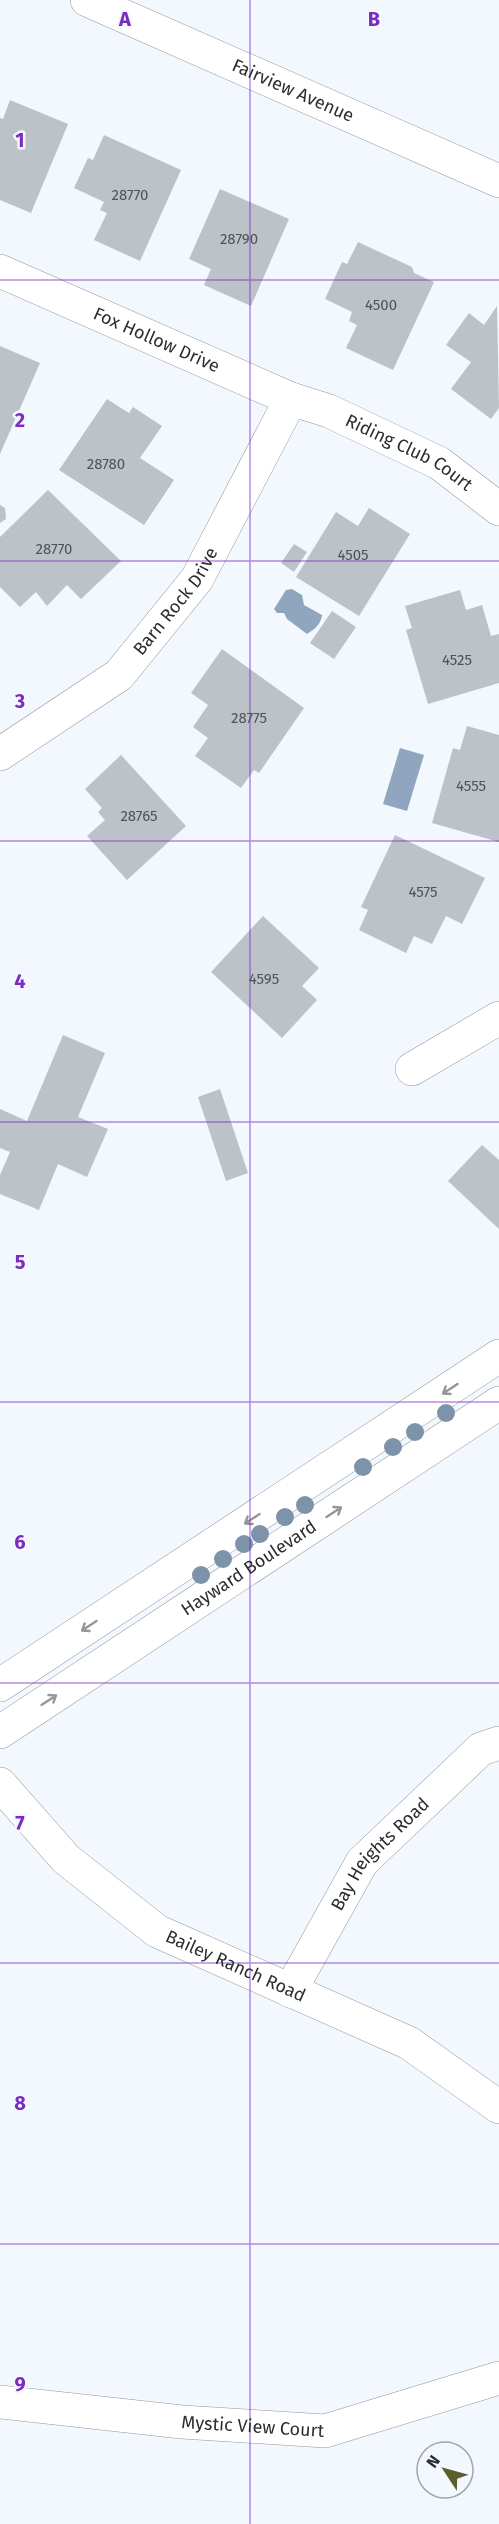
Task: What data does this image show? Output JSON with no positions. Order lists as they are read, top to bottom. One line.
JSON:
{"streets":{"street":["Fairview Avenue","Fox Hollow Drive","Riding Club Court","Barn Rock Drive","Hayward Boulevard","Bay Heights Road","Bailey Ranch Road","Mystic View Court"]},"crossings":[["Fox Hollow Drive","Riding Club Court"],["Fox Hollow Drive","Barn Rock Drive"],["Riding Club Court","Barn Rock Drive"],["Bay Heights Road","Bailey Ranch Road"]],"house_numbers":["28770","28790","4500","28780","28770","4505","4525","28775","4555","28765","4575","4595"],"north":"top left","grid":{"columns":["A","B"],"rows":["1","2","3","4","5","6","7","8","9"]}}
